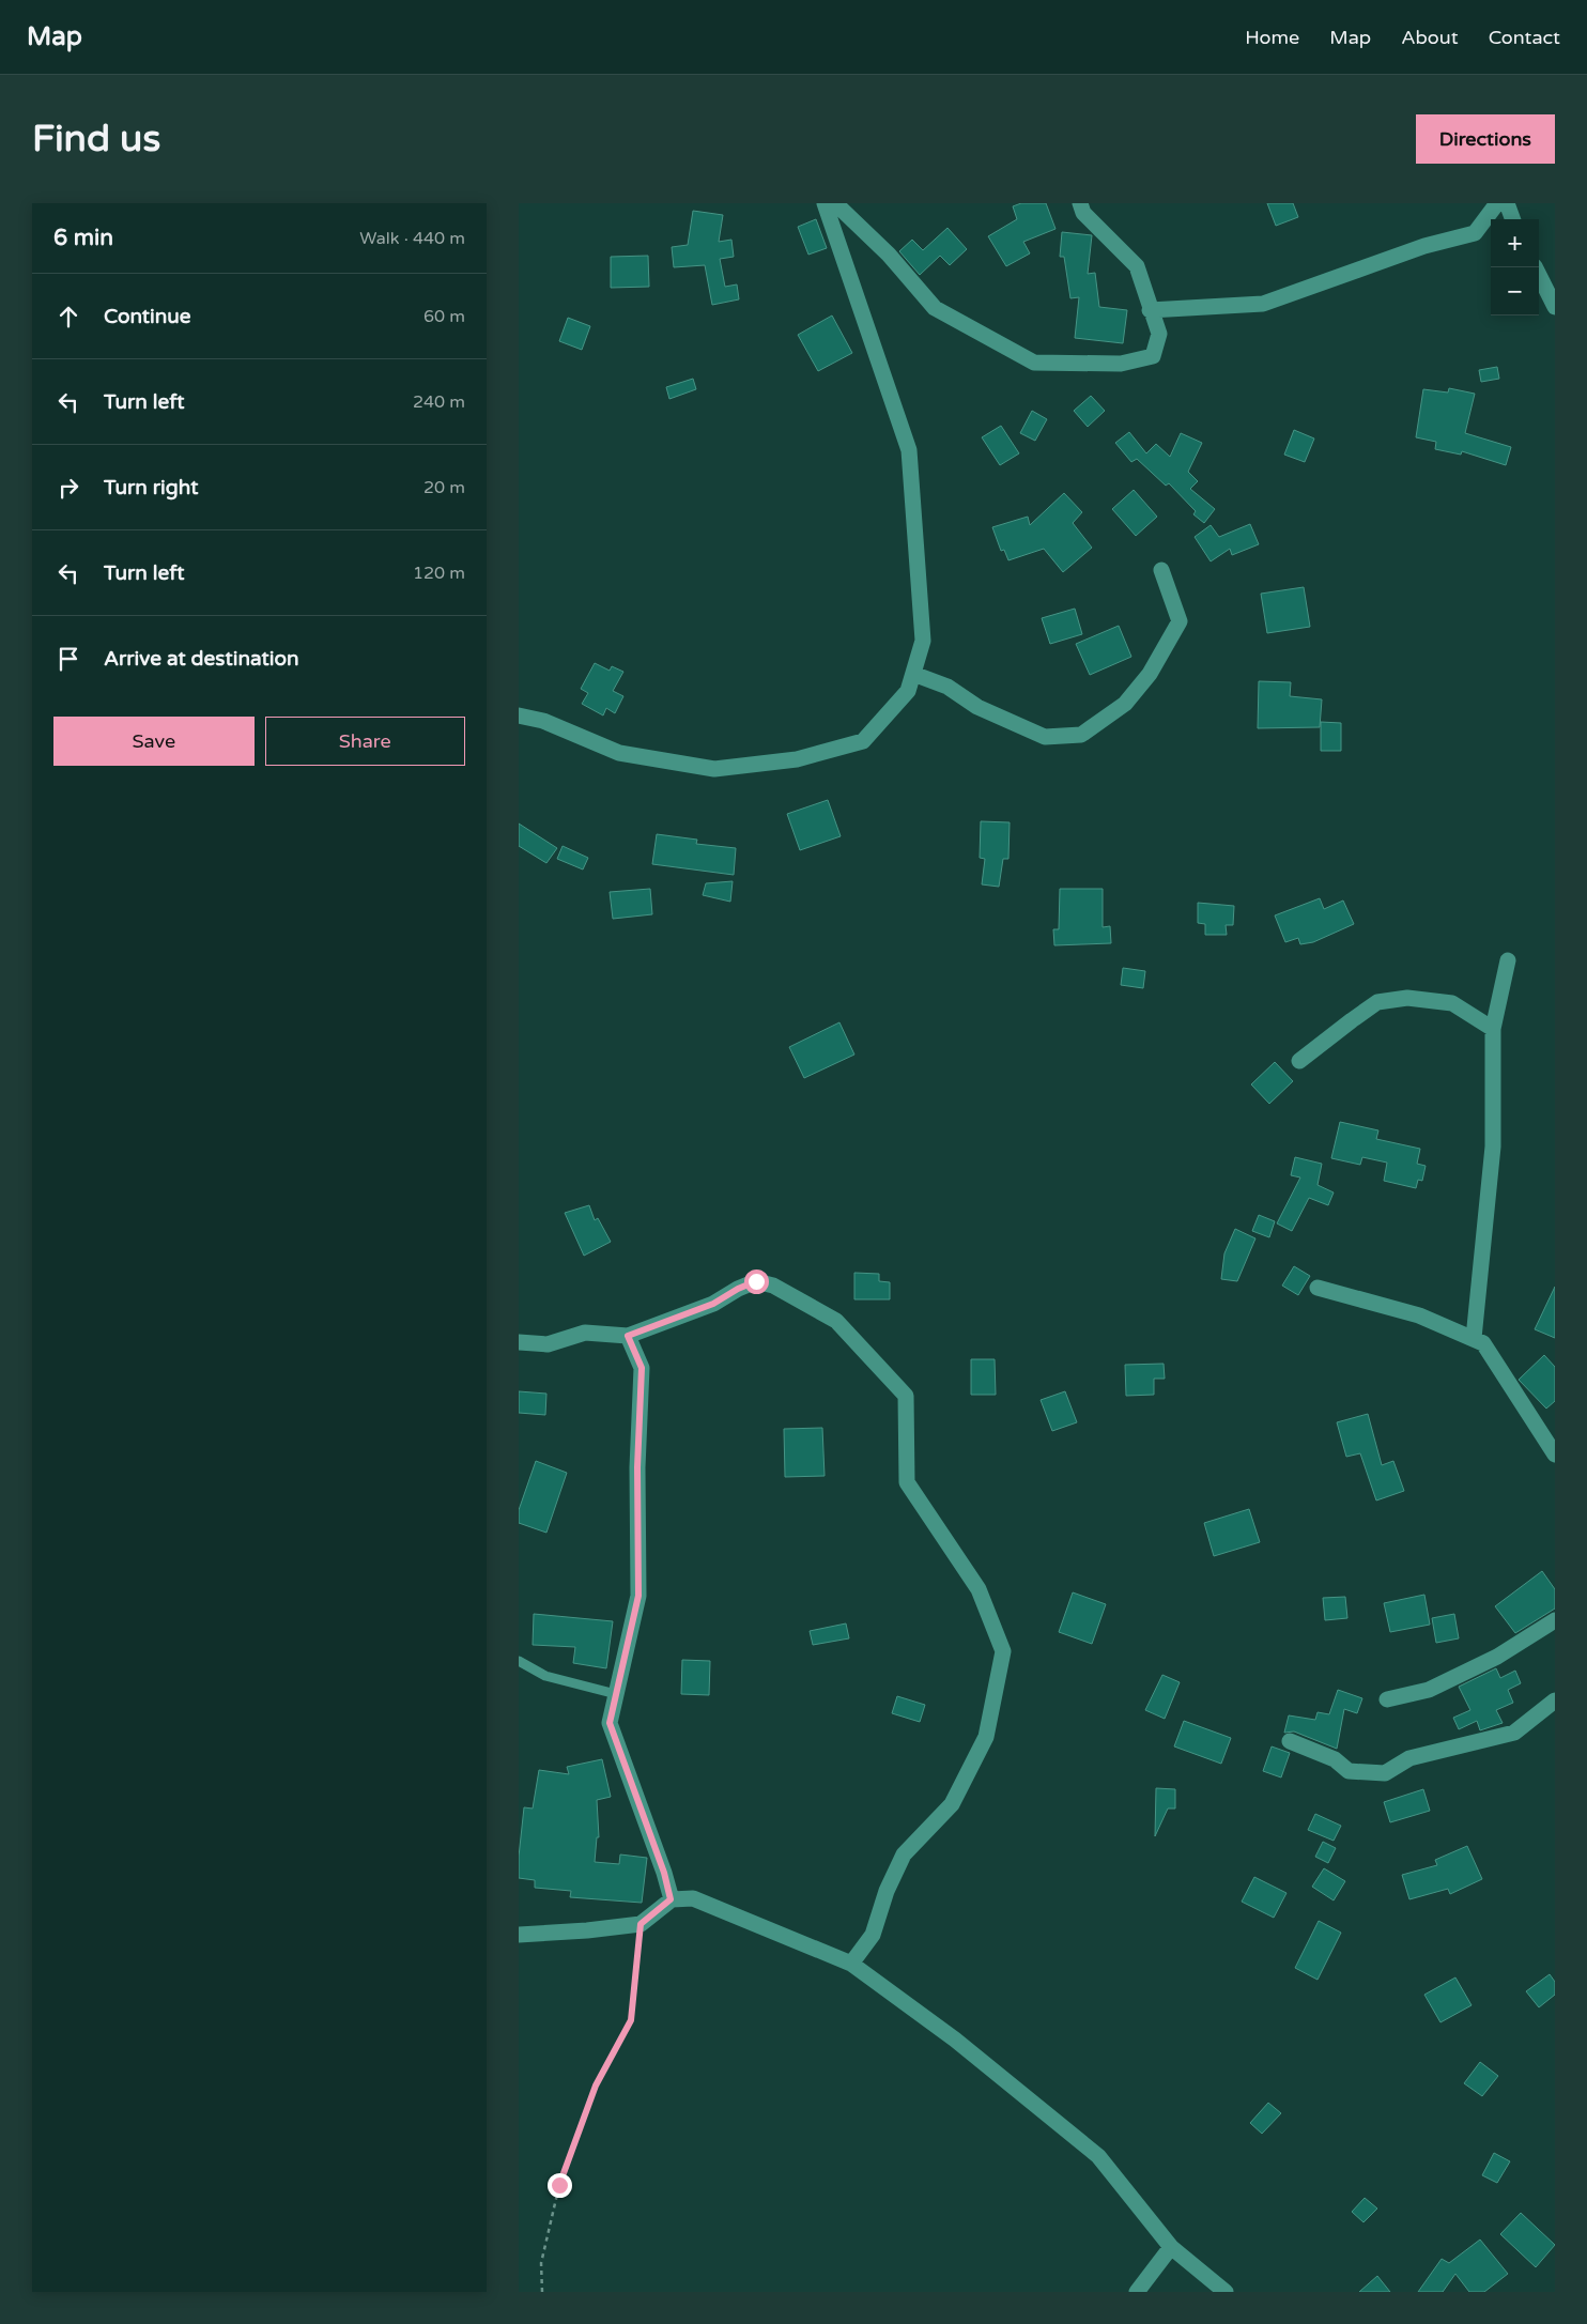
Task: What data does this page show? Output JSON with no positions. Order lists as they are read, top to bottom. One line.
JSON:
{"page":{"header":"Map","nav":["Home","Map","About","Contact"],"buttons":["Directions",["Save","Share"]],"title":"Find us","heading":["6 min","Walk · 440 m"],"map_buttons":["+","−"],"list":[["Continue","60 m"],["Turn left","240 m"],["Turn right","20 m"],["Turn left","120 m"],"Arrive at destination"]}}
